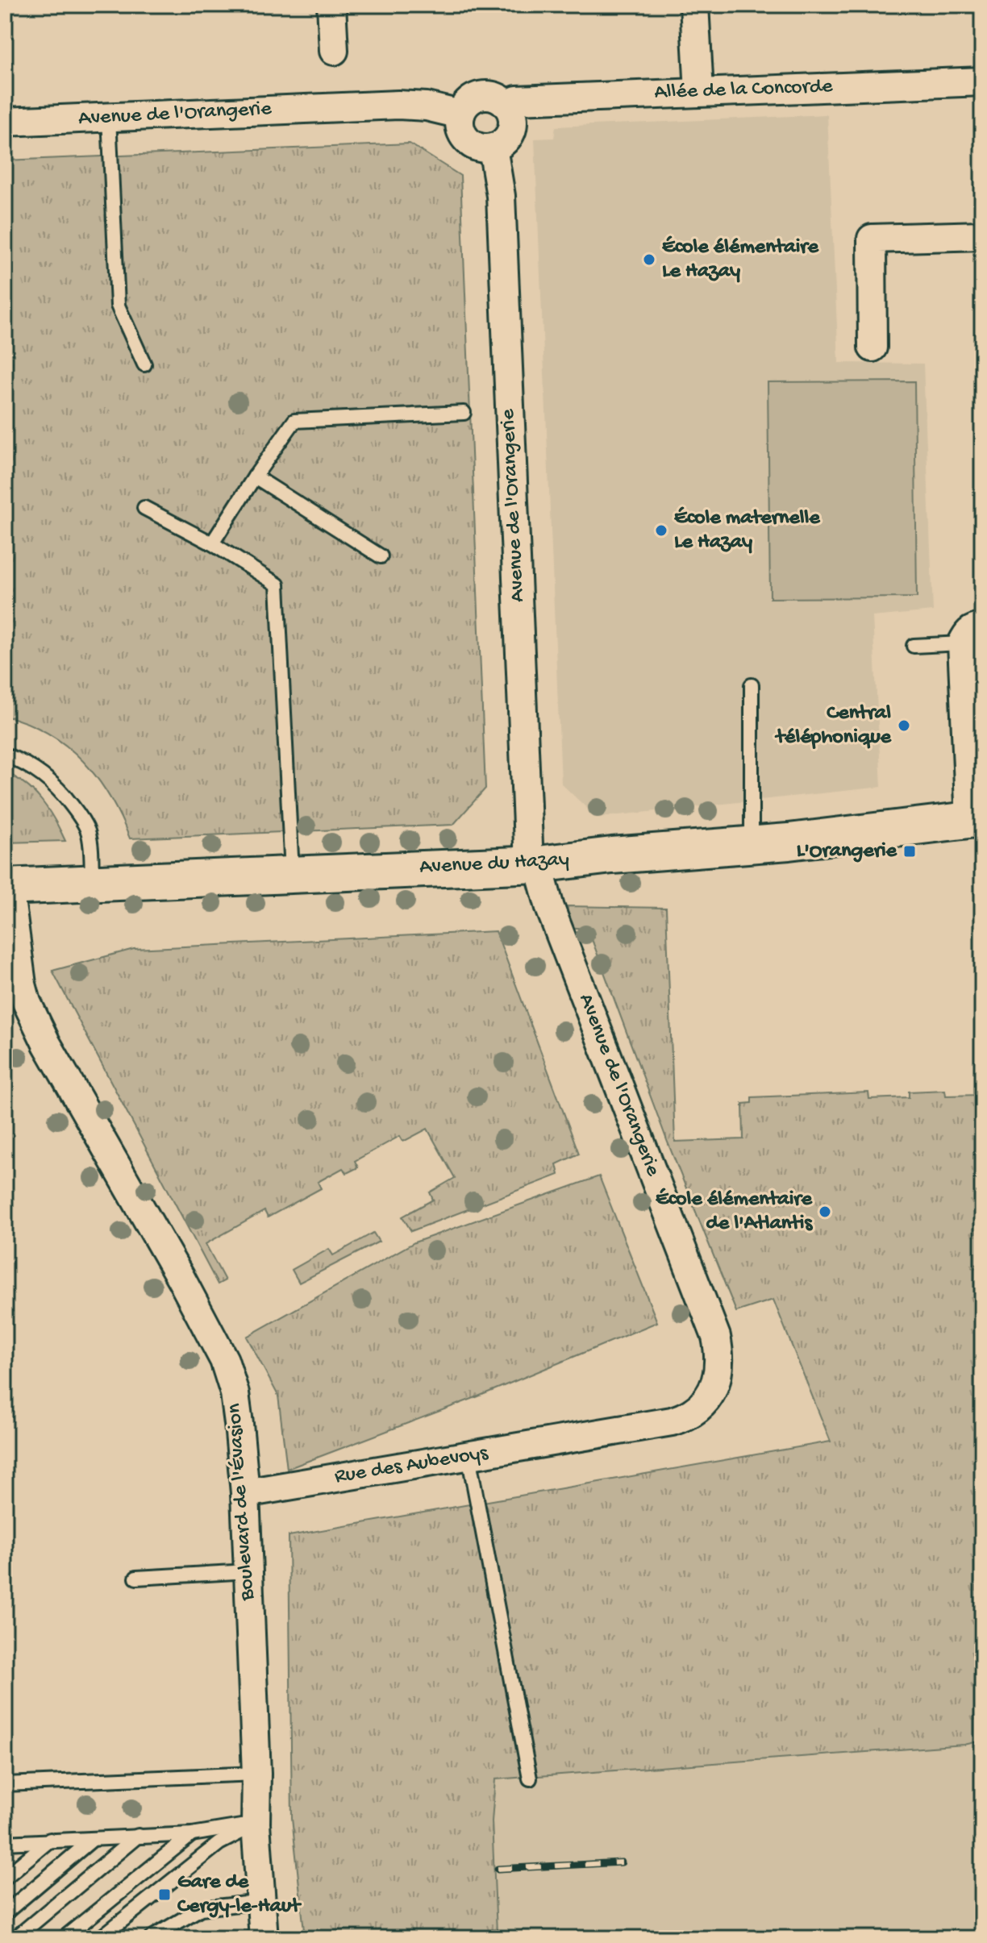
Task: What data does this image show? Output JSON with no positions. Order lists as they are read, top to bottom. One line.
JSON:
{"streets":{"street":["Allée de la Concorde","Avenue de l'Orangerie","Avenue du Hazay","Rue des Aubevoys","Boulevard de l'Évasion"]},"crossings":[["Allée de la Concorde","Avenue de l'Orangerie"],["Avenue de l'Orangerie","Avenue du Hazay"],["Avenue de l'Orangerie","Rue des Aubevoys"],["Avenue du Hazay","Boulevard de l'Évasion"],["Rue des Aubevoys","Boulevard de l'Évasion"]],"places":{"other":["École élémentaire Le Hazay","École maternelle Le Hazay","Central téléphonique","École élémentaire de l'Atlantis"],"transit":["L'Orangerie","Gare de Cergy-le-Haut"]}}
